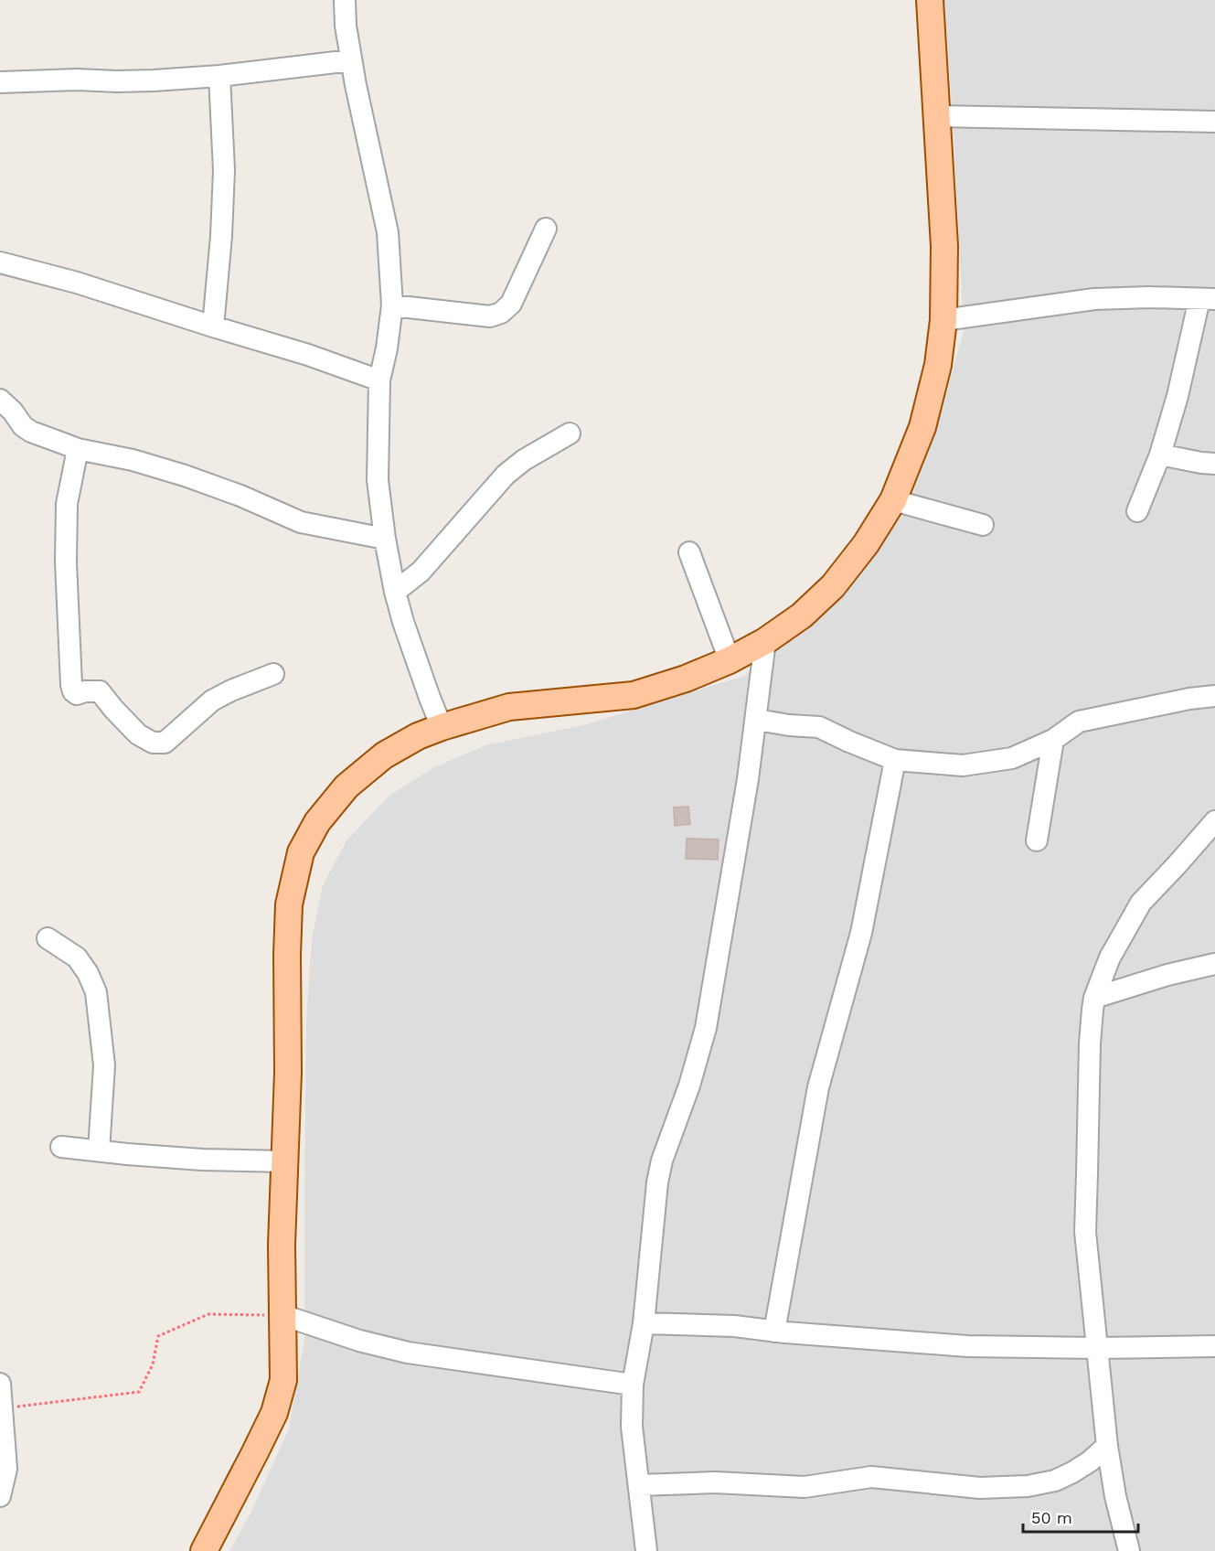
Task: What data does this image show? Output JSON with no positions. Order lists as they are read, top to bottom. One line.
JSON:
{"scale_bar":"50 m"}
